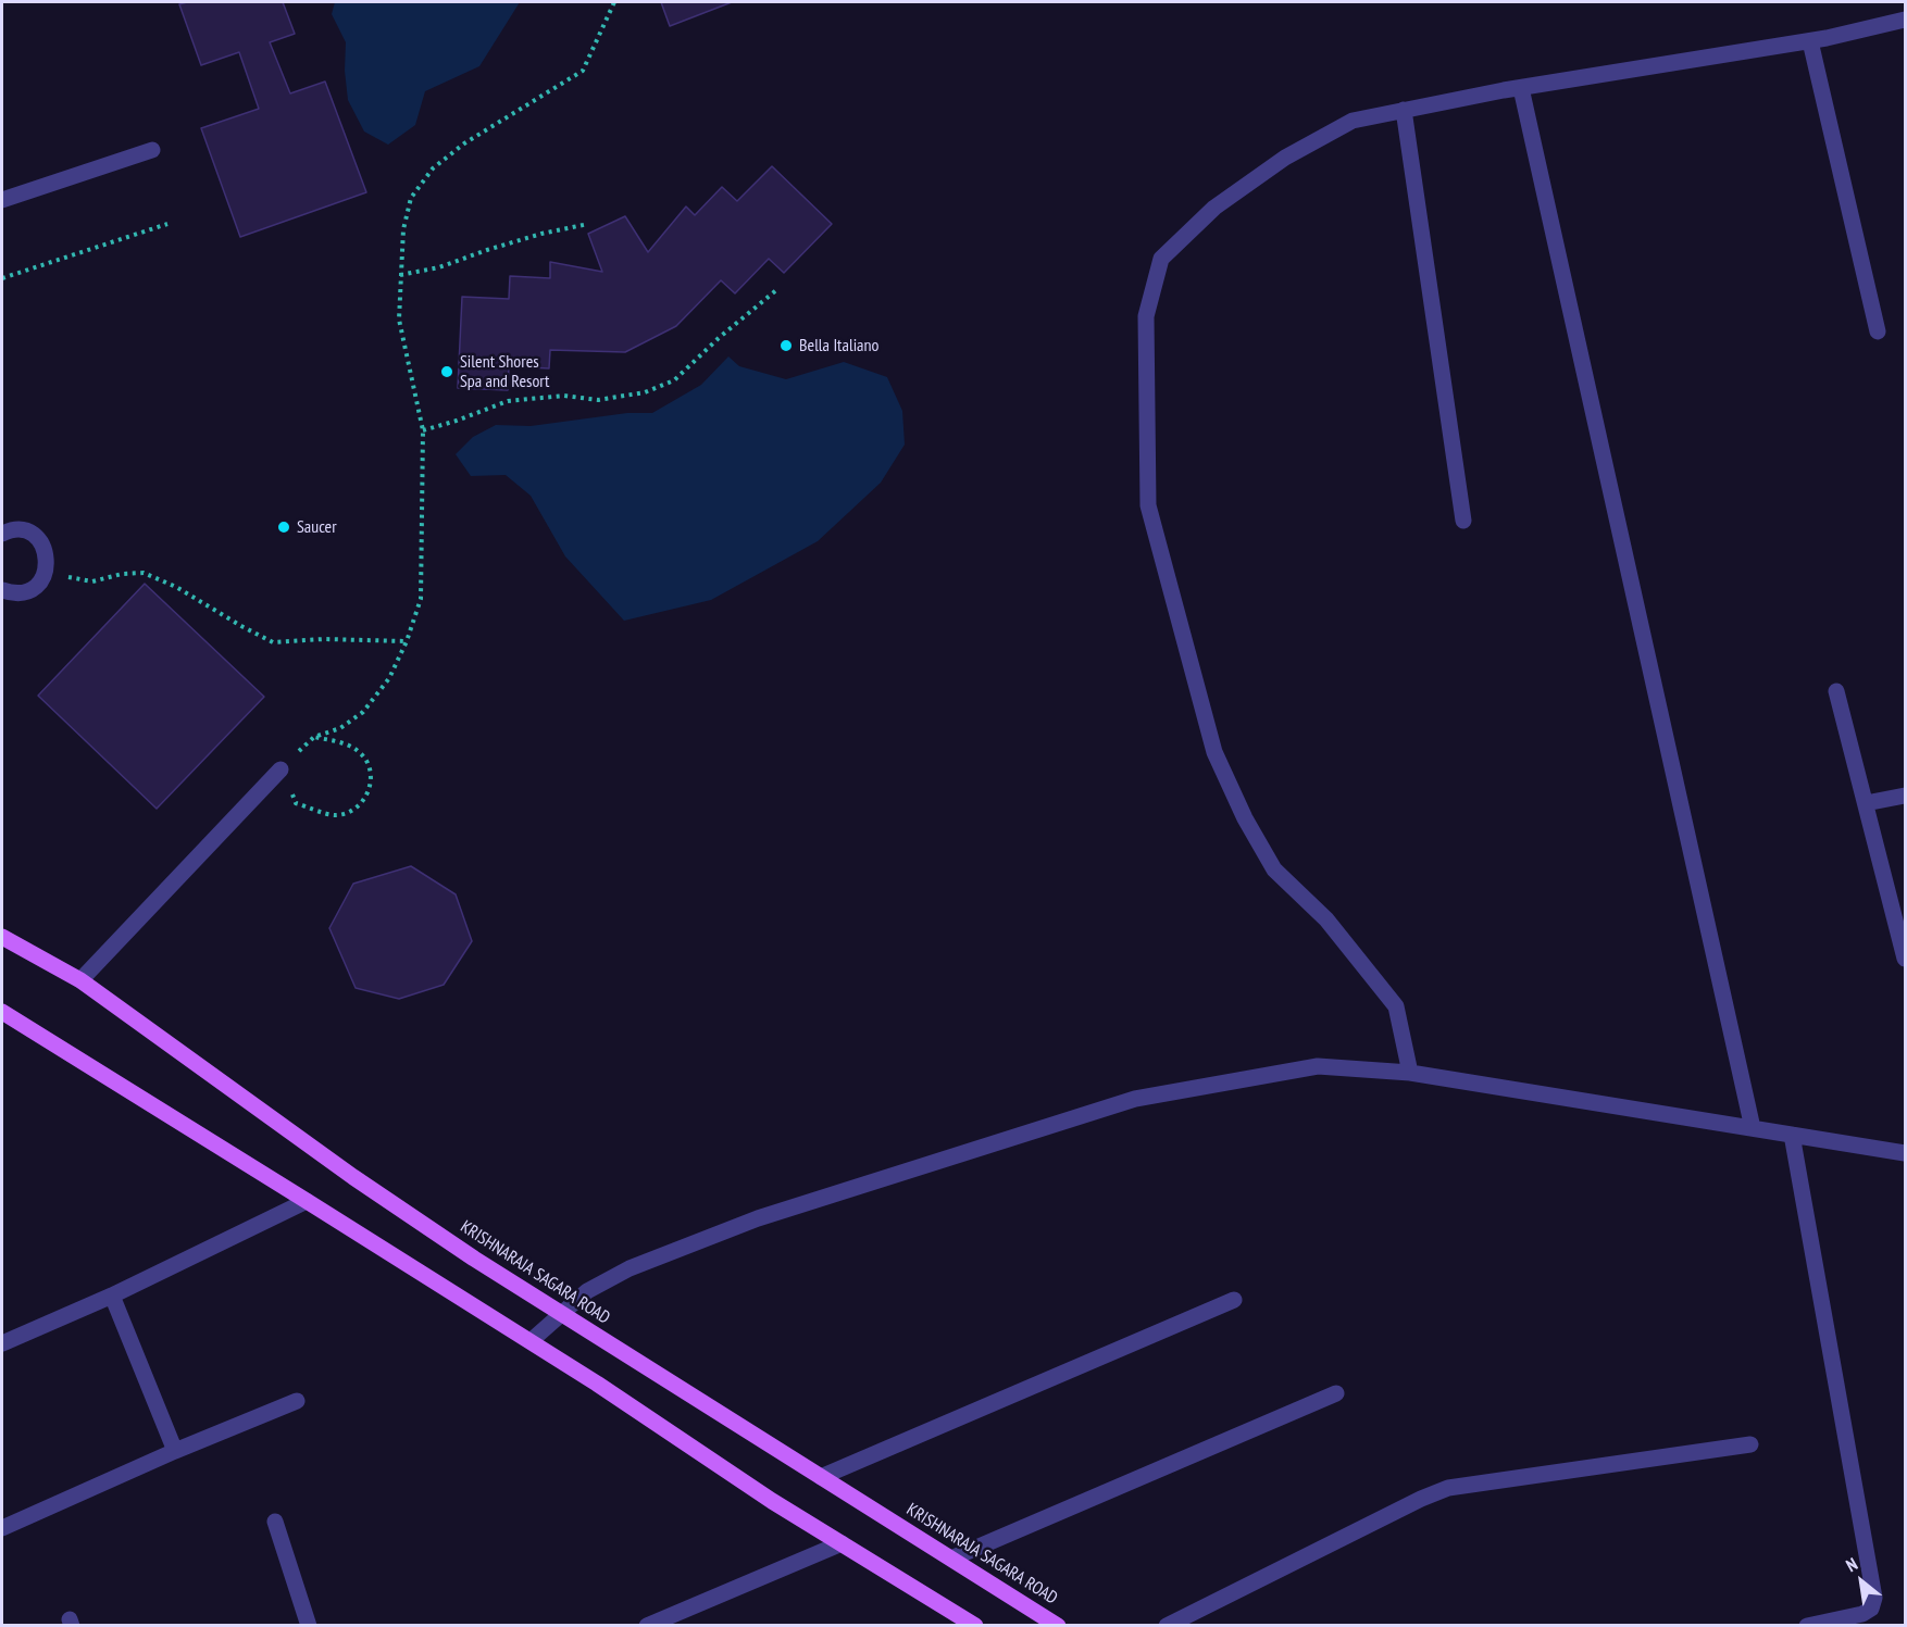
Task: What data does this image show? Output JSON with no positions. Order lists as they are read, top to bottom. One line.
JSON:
{"streets":{"main road":["KRISHNARAJA SAGARA ROAD"]},"places":["Bella Italiano","Silent Shores Spa and Resort","Saucer"],"north":"top left"}
